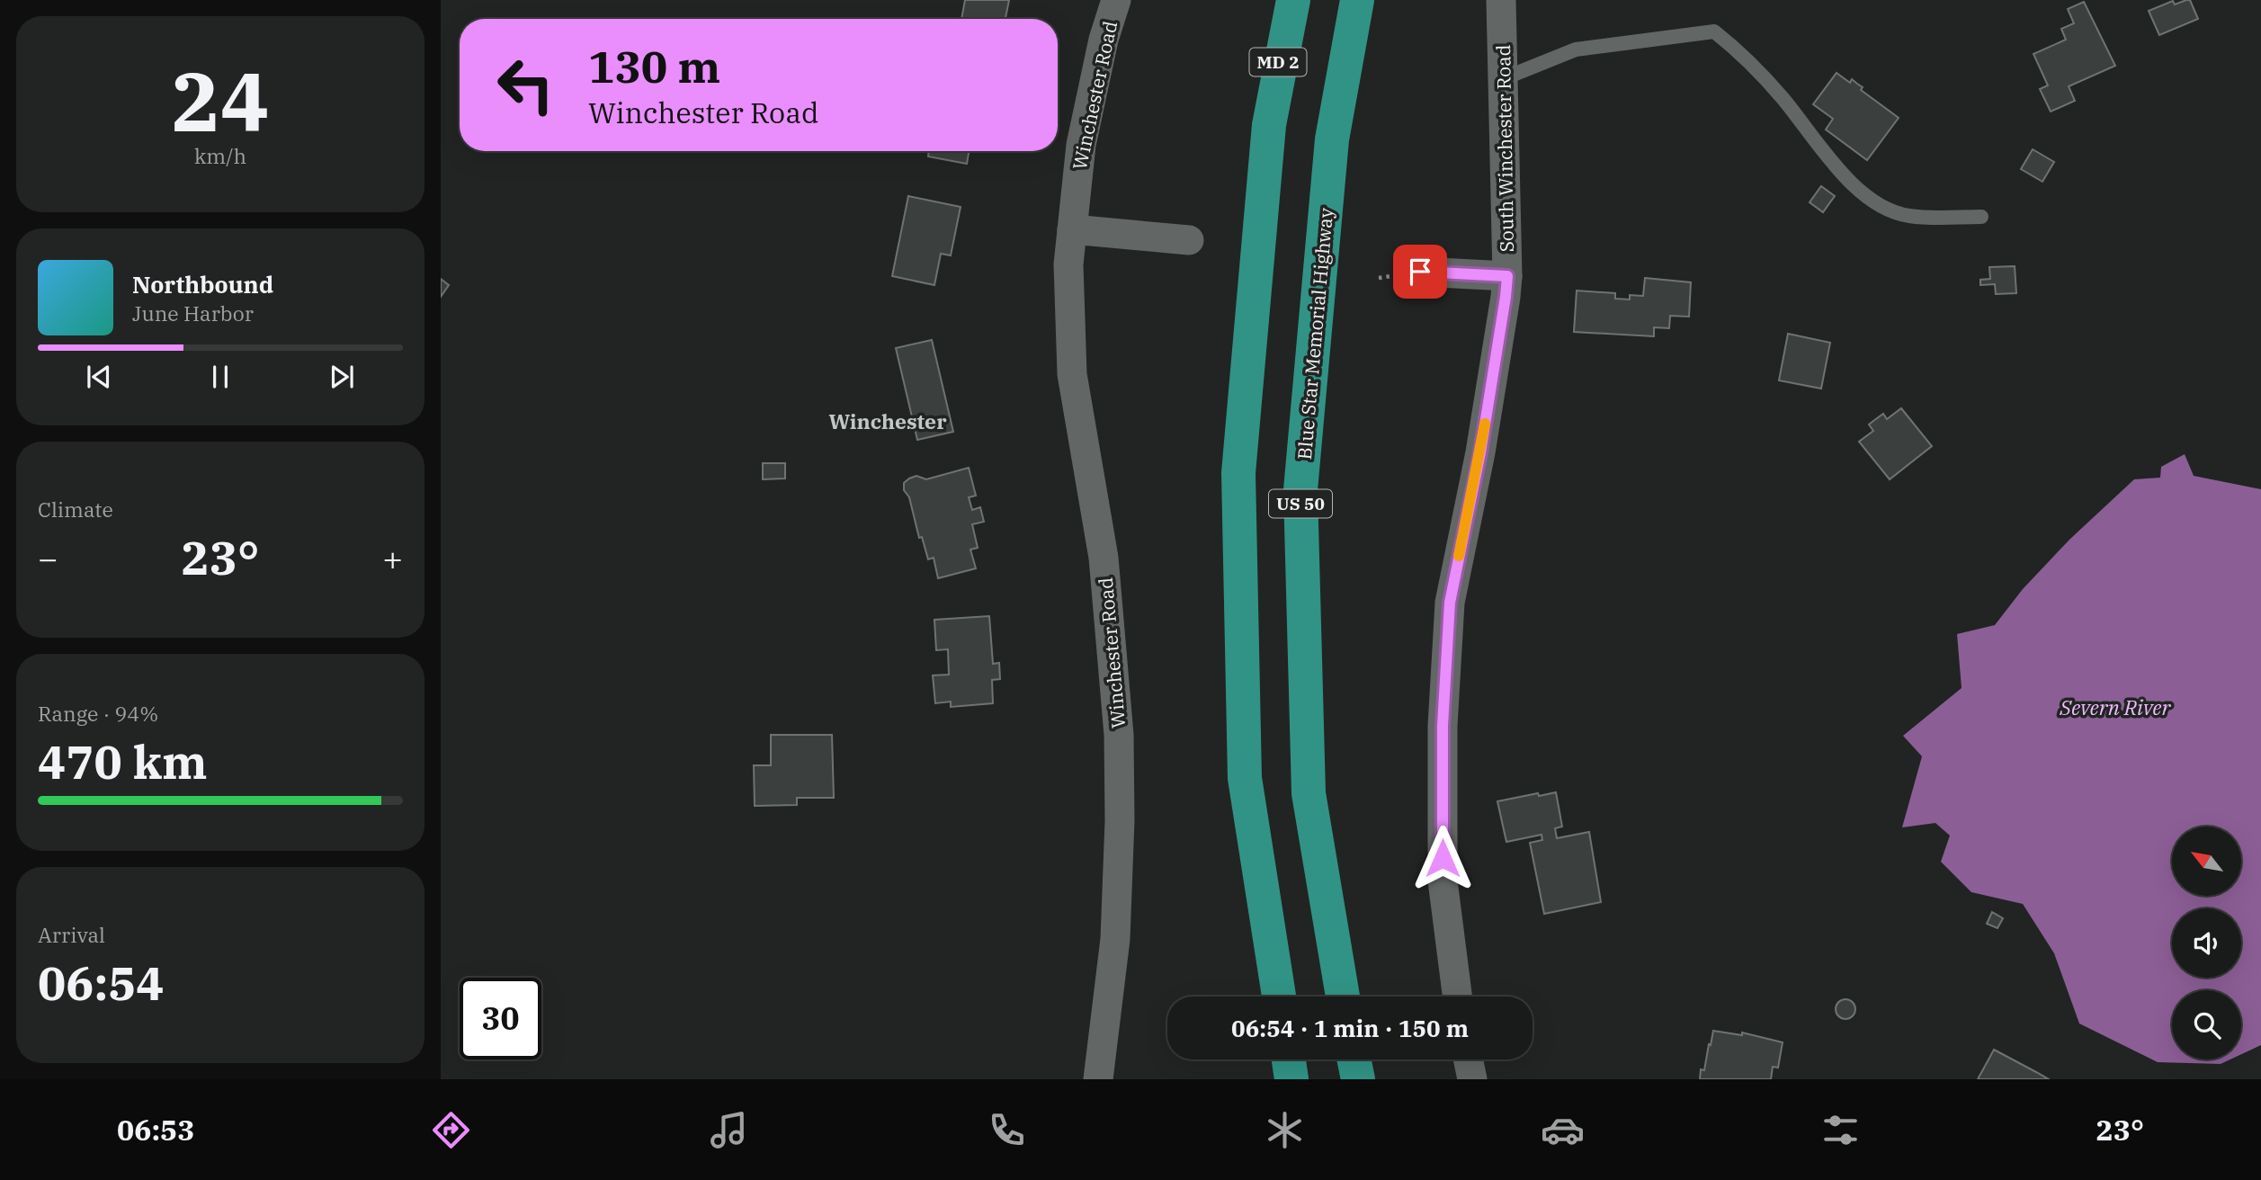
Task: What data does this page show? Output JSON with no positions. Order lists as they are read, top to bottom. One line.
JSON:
{"streets":{"highway":["MD 2","Blue Star Memorial Highway","US 50"],"street":["Winchester Road","South Winchester Road"]},"districts":["Winchester"],"water":["Severn River"],"north":"top left","page":{"tile":[["24","km/h"],"Climate",["Range · 94%","470 km"],["Arrival","06:54"]],"turn":["130 m","Winchester Road"],"song":["Northbound","June Harbor"],"heat":["−","23°","+"],"limit":"30","trip":"06:54 · 1 min · 150 m","tabs":["06:53","23°"]}}
